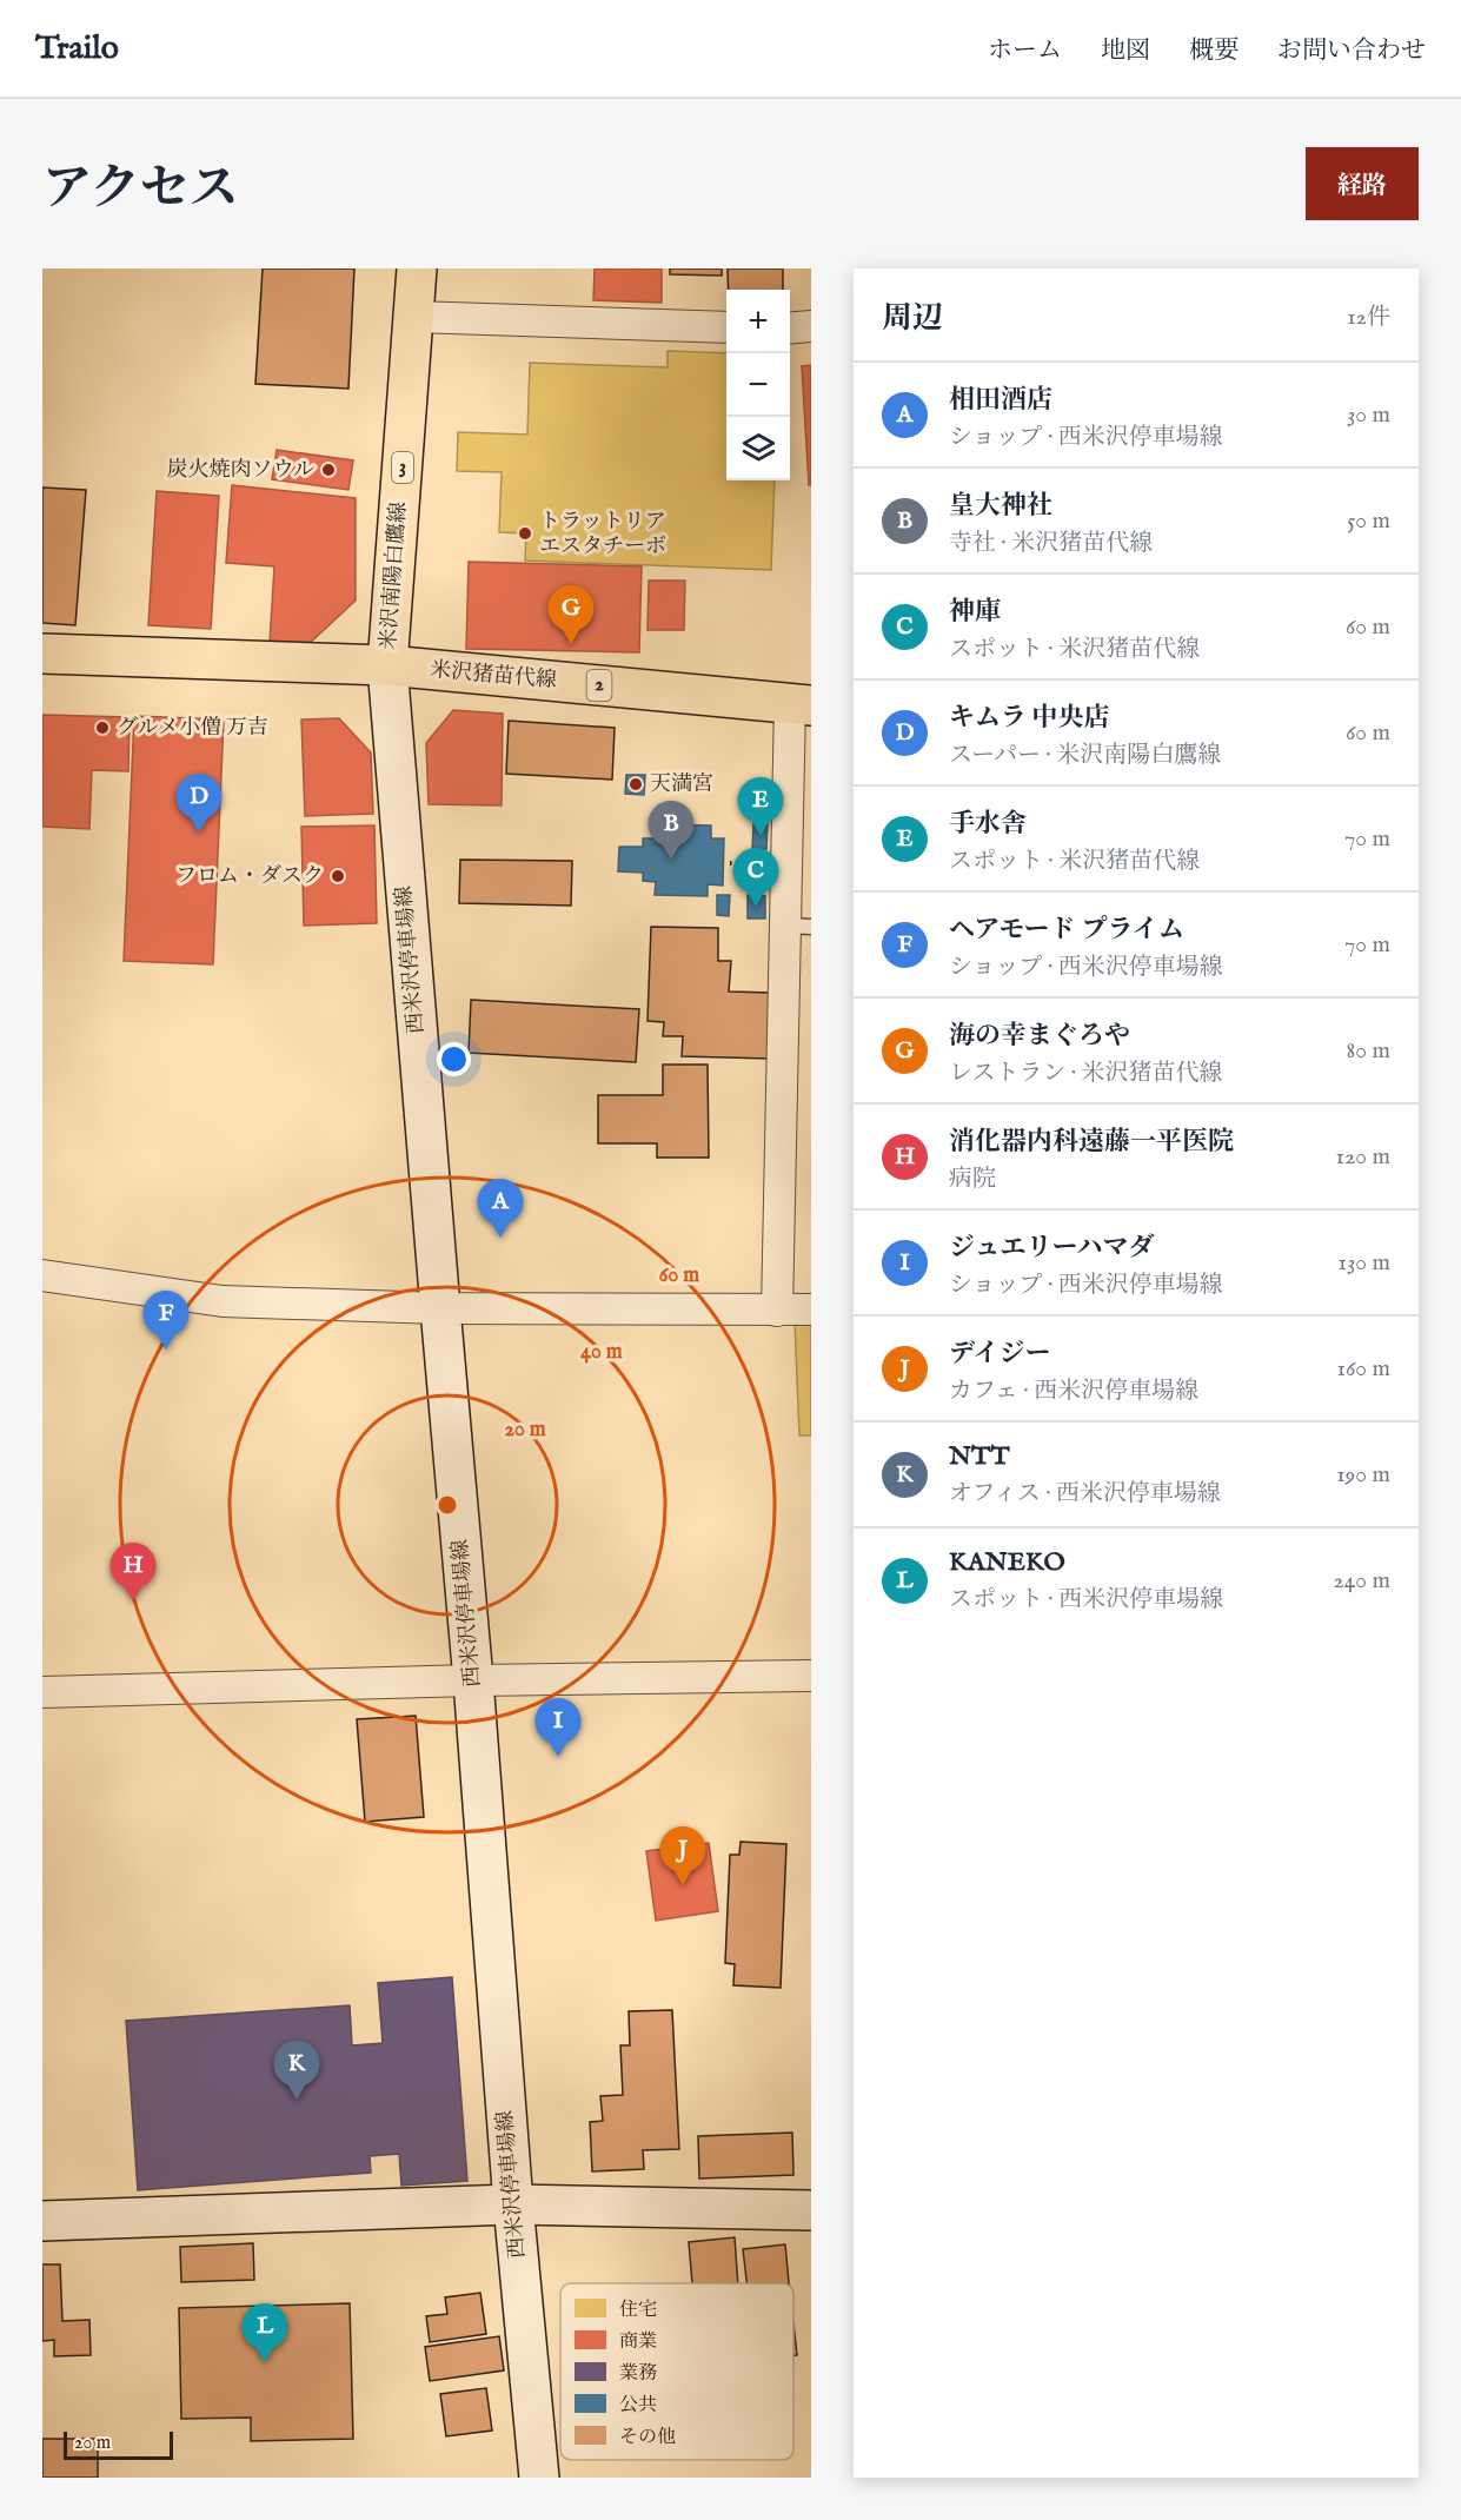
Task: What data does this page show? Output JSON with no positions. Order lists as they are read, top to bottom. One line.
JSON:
{"streets":{"main road":["3","米沢南陽白鷹線","米沢猪苗代線","2","西米沢停車場線"]},"crossings":[["米沢南陽白鷹線","米沢猪苗代線"],["米沢南陽白鷹線","西米沢停車場線"],["米沢猪苗代線","西米沢停車場線"]],"places":["炭火焼肉ソウル","トラットリア エスタチーボ","グルメ小僧 万吉","天満宮","フロム・ダスク"],"legend":["住宅","商業","業務","公共","その他"],"scale_bar":"20 m","page":{"header":"Trailo","nav":["ホーム","地図","概要","お問い合わせ"],"title":"アクセス","buttons":"経路","heading":["周辺","12件"],"map_buttons":["+","−"],"list":[{"mark":"A","name":"相田酒店","note":"ショップ · 西米沢停車場線","value":"30 m"},{"mark":"B","name":"皇大神社","note":"寺社 · 米沢猪苗代線","value":"50 m"},{"mark":"C","name":"神庫","note":"スポット · 米沢猪苗代線","value":"60 m"},{"mark":"D","name":"キムラ 中央店","note":"スーパー · 米沢南陽白鷹線","value":"60 m"},{"mark":"E","name":"手水舎","note":"スポット · 米沢猪苗代線","value":"70 m"},{"mark":"F","name":"ヘアモード プライム","note":"ショップ · 西米沢停車場線","value":"70 m"},{"mark":"G","name":"海の幸まぐろや","note":"レストラン · 米沢猪苗代線","value":"80 m"},{"mark":"H","name":"消化器内科遠藤一平医院","note":"病院","value":"120 m"},{"mark":"I","name":"ジュエリーハマダ","note":"ショップ · 西米沢停車場線","value":"130 m"},{"mark":"J","name":"デイジー","note":"カフェ · 西米沢停車場線","value":"160 m"},{"mark":"K","name":"NTT","note":"オフィス · 西米沢停車場線","value":"190 m"},{"mark":"L","name":"KANEKO","note":"スポット · 西米沢停車場線","value":"240 m"}],"pins":["G","D","E","B","C","A","F","H","I","J","K","L"],"scale":"20 m"},"rings":["60 m","40 m","20 m"]}
